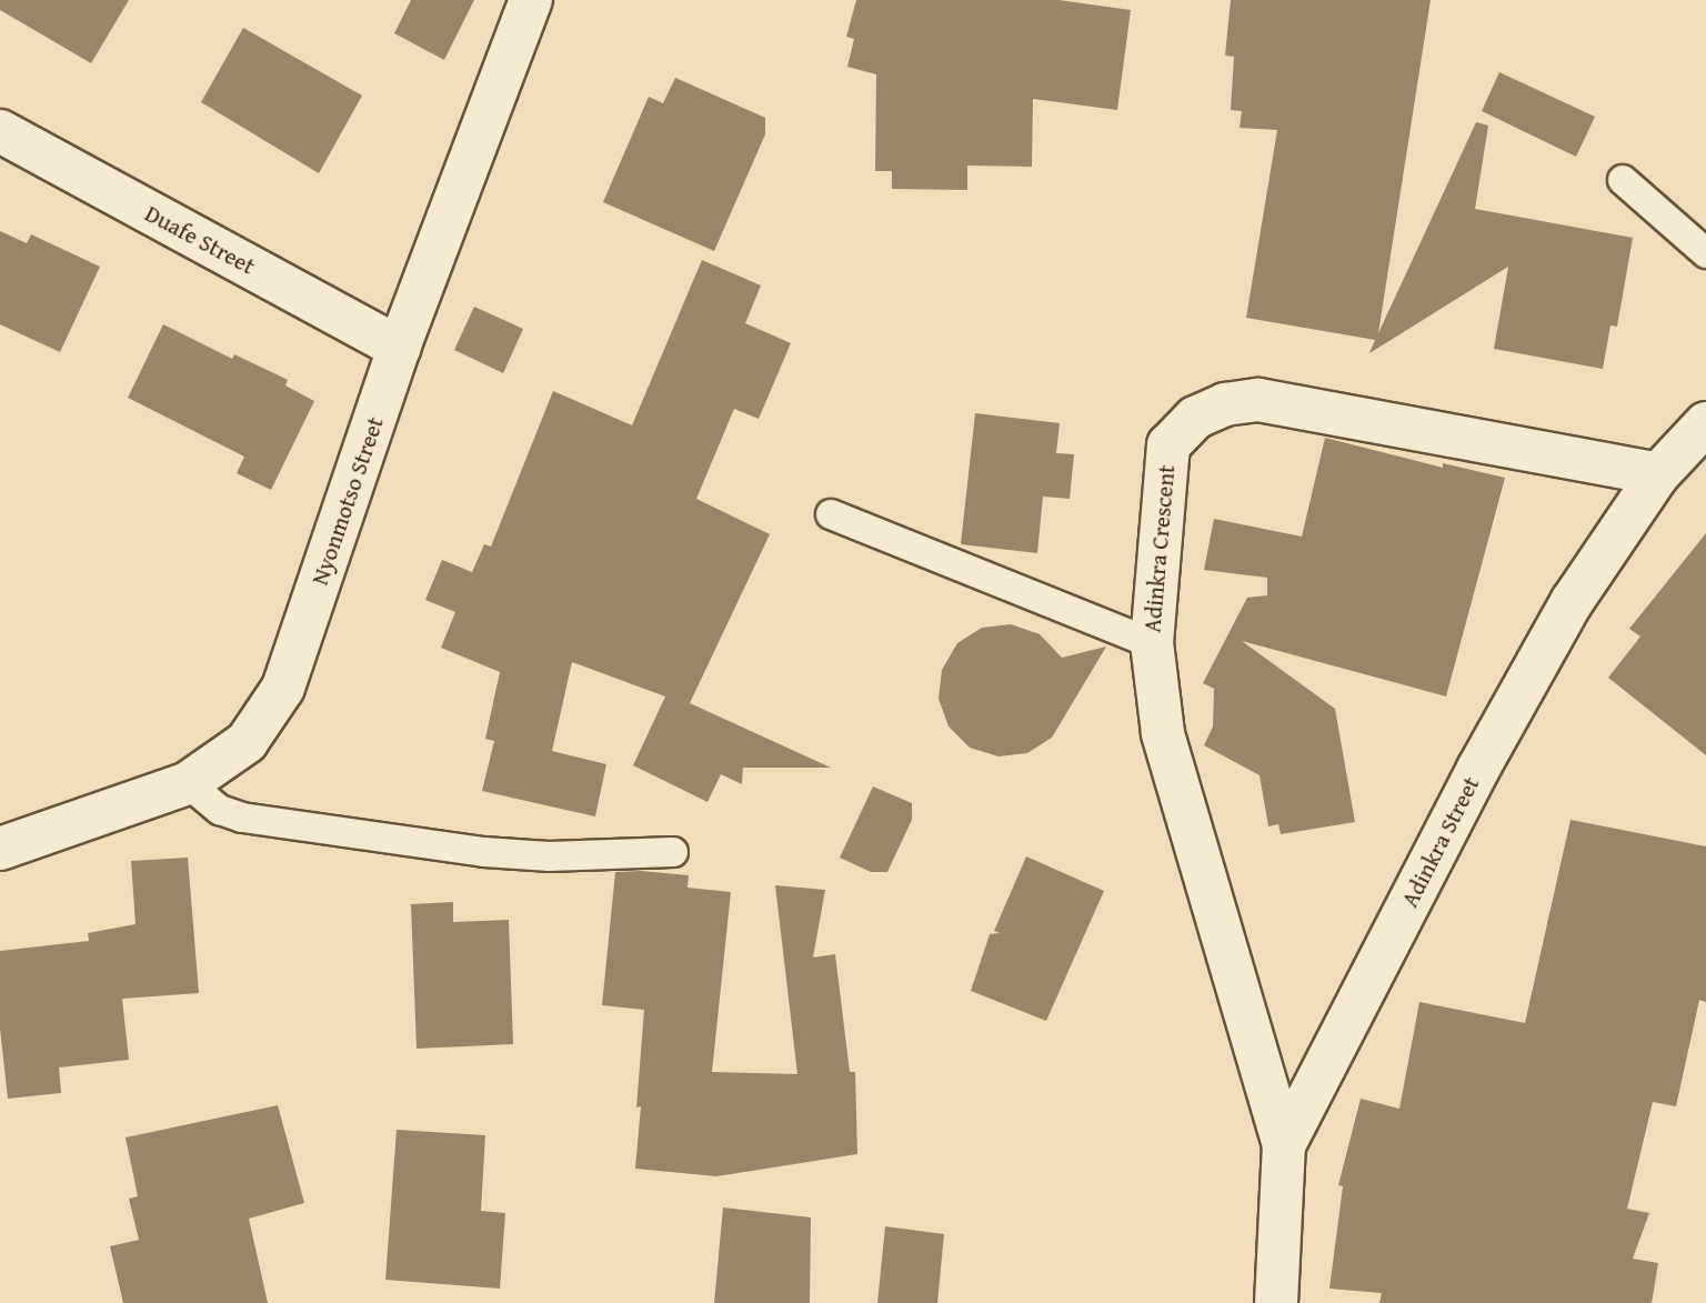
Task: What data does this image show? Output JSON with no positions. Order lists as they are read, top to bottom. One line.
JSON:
{"streets":{"street":["Duafe Street","Nyonmotso Street","Adinkra Crescent","Adinkra Street"]},"crossings":[["Duafe Street","Nyonmotso Street"],["Adinkra Crescent","Adinkra Street"]]}
